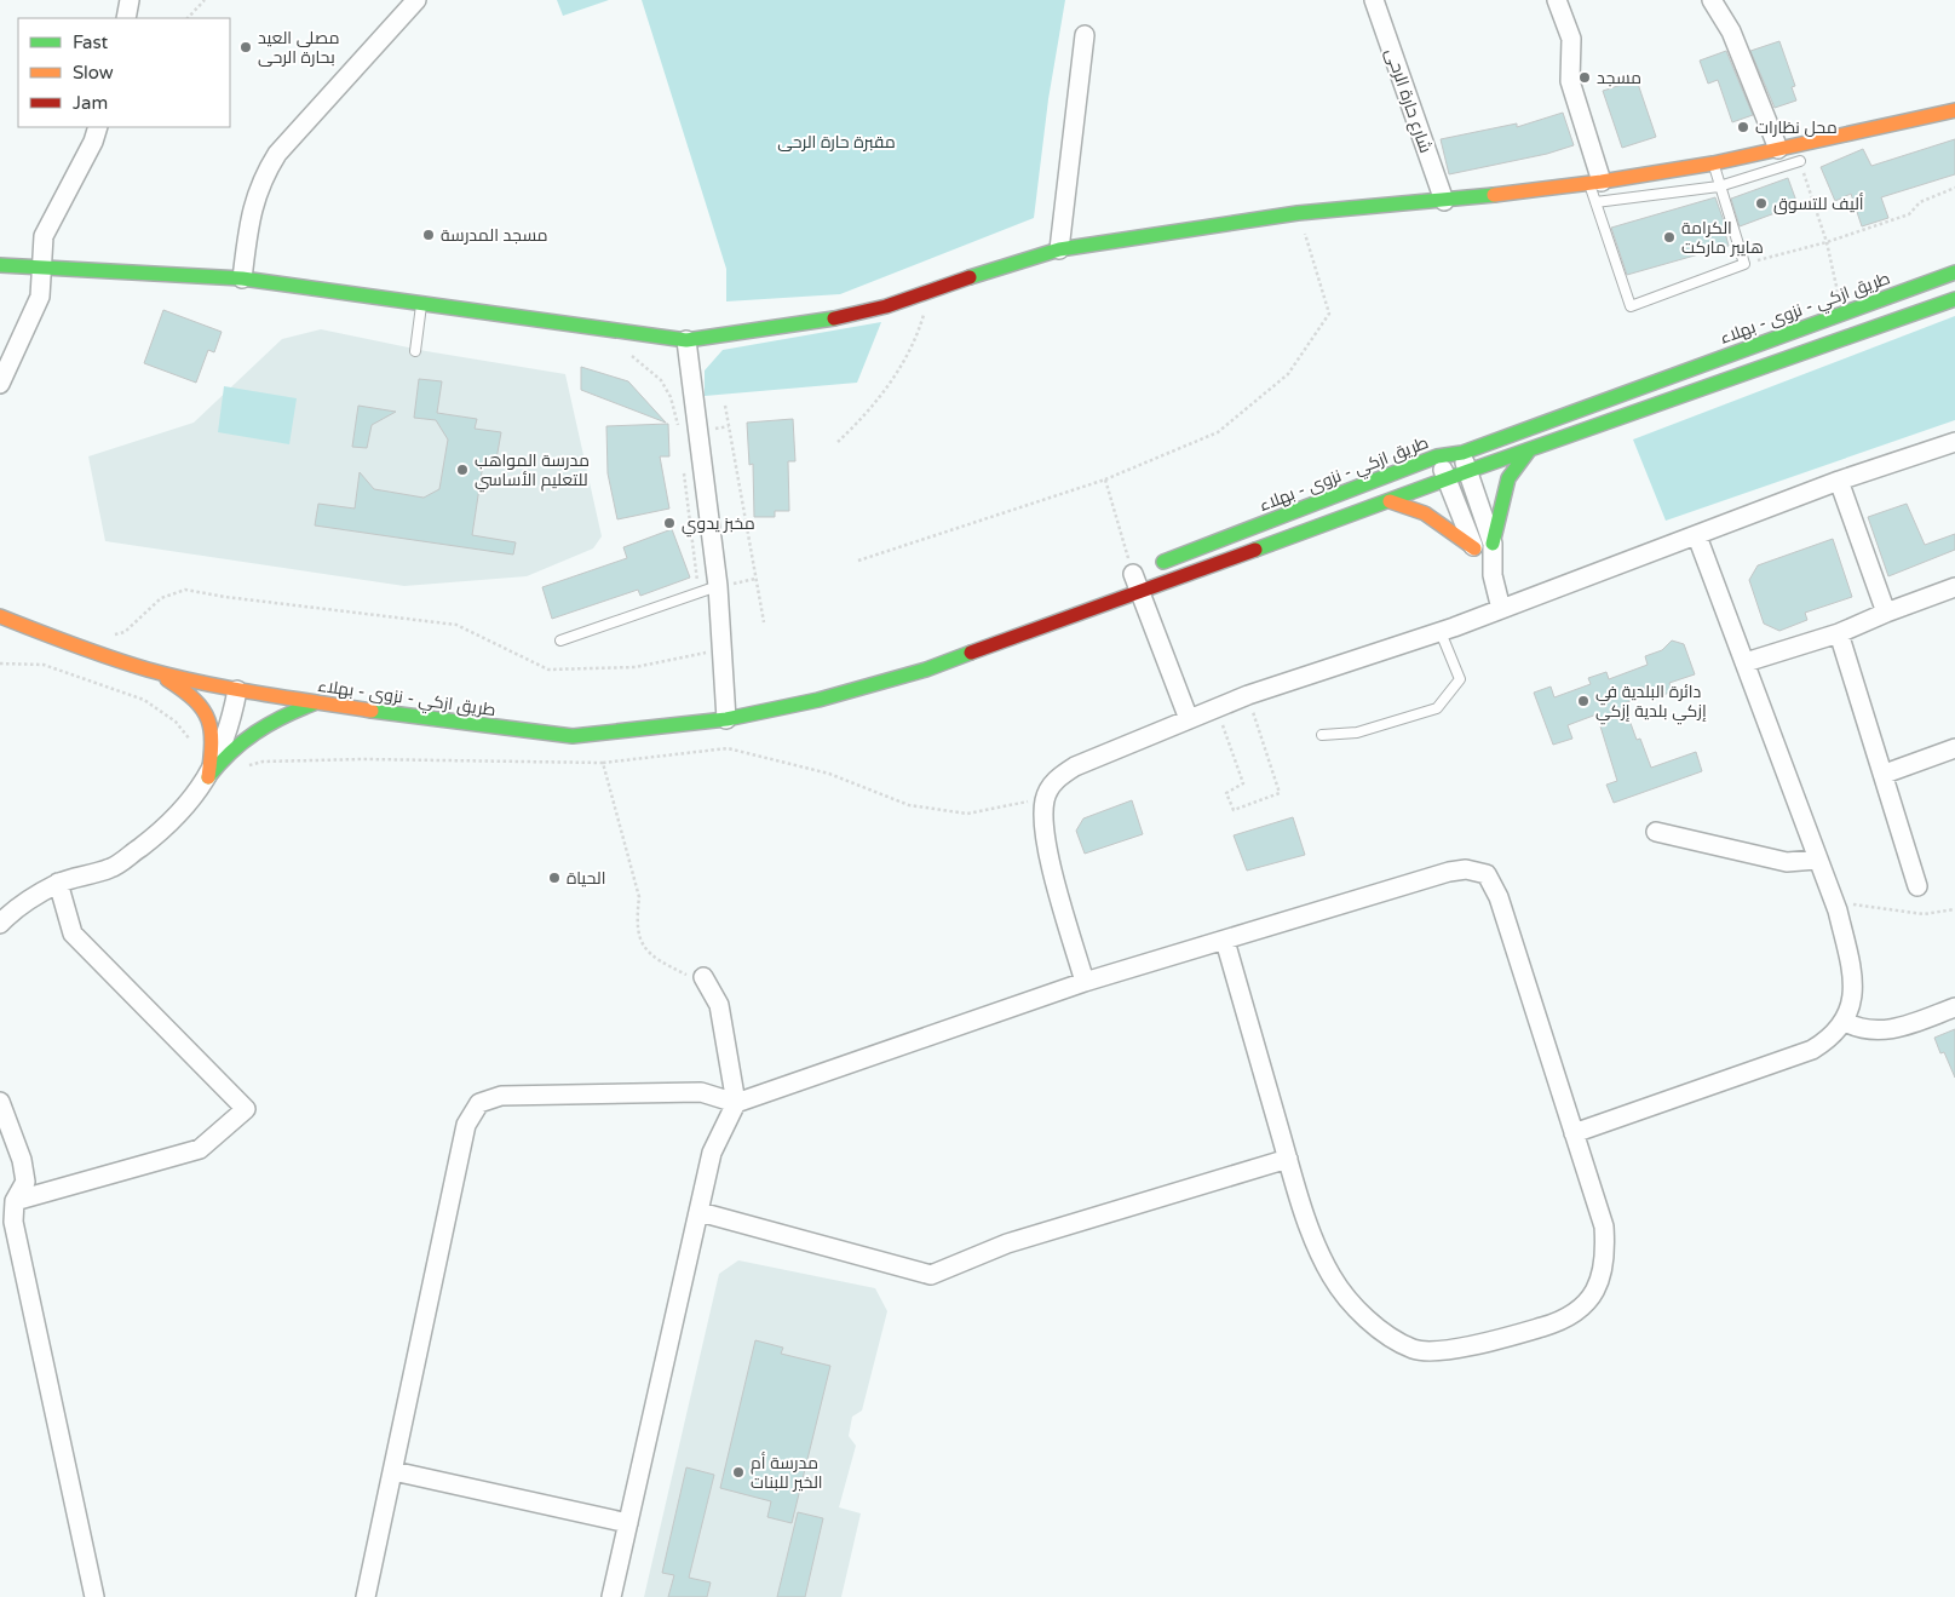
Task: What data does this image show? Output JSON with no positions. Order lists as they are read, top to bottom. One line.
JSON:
{"streets":{"main road":["طريق ازكي - نزوى - بهلاء"],"street":["شارع حارة الرحى"]},"parks":["مقبرة حارة الرحى"],"places":["مصلى العيد بحارة الرحى","مسجد","محل نظارات","أليف للتسوق","مسجد المدرسة","الكرامة هايبر ماركت","مدرسة المواهب للتعليم الأساسي","مخبز يدوي","دائرة البلدية في إزكي بلدية إزكي","الحياة","مدرسة أم الخير للبنات"],"legend":["Fast","Slow","Jam"]}
